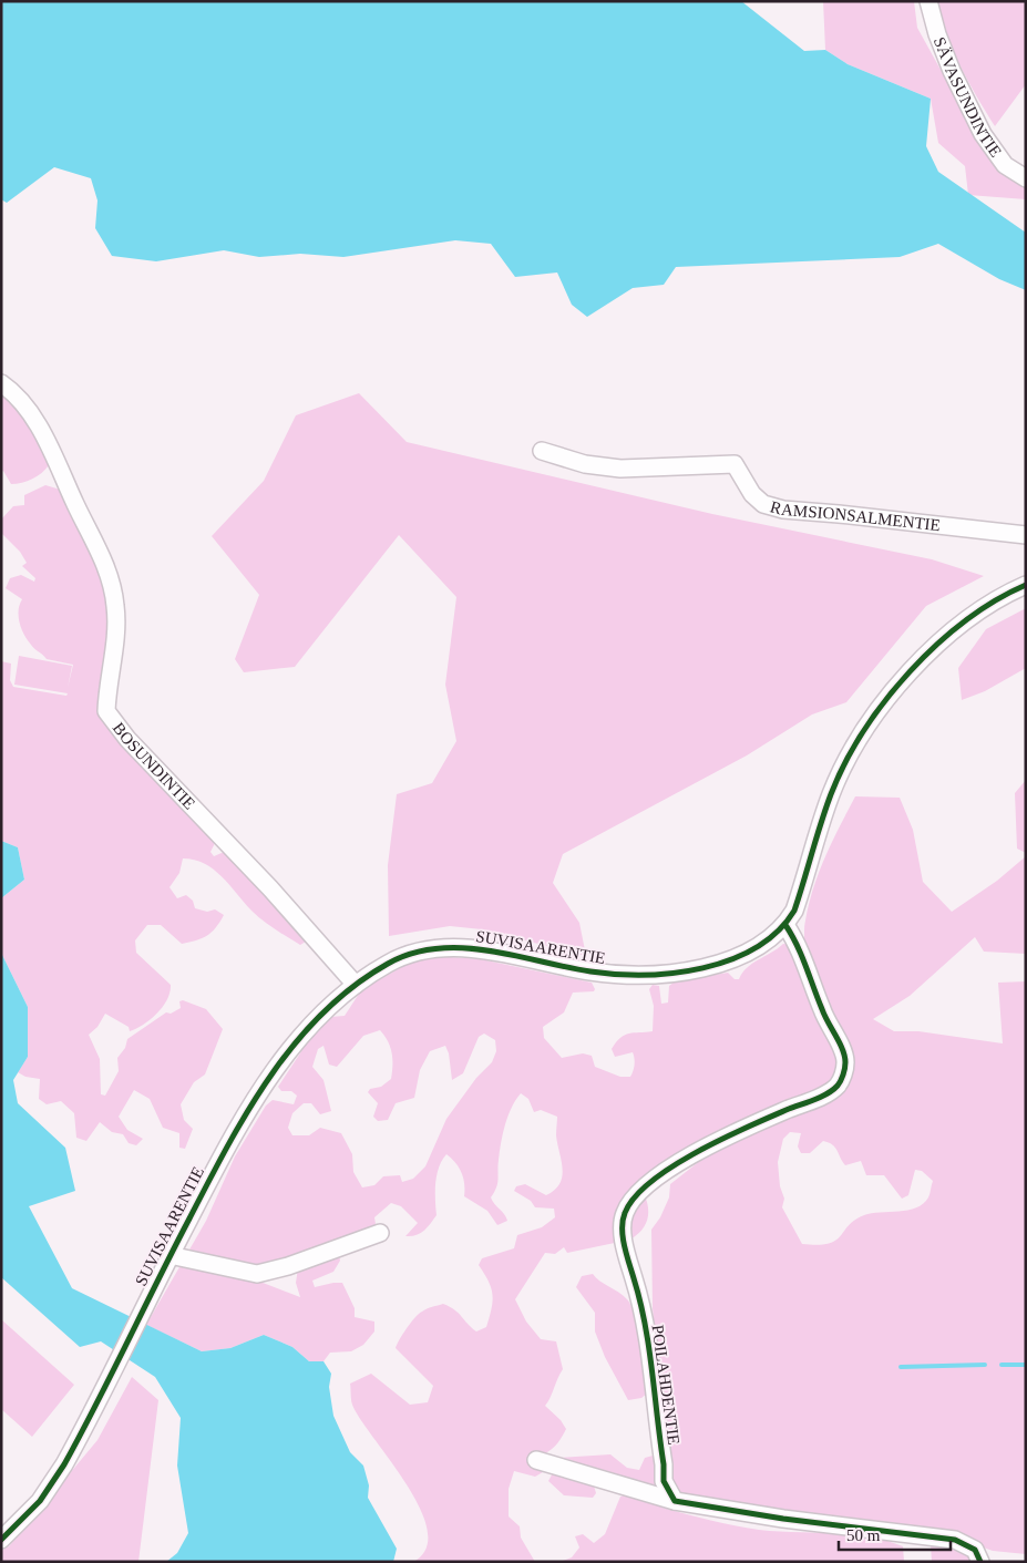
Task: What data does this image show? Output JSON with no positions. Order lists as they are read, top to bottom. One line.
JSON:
{"streets":{"street":["SÄVASUNDINTIE","RAMSIONSALMENTIE","BOSUNDINTIE","SUVISAARENTIE","POILAHDENTIE"]},"crossings":[["BOSUNDINTIE","SUVISAARENTIE"],["SUVISAARENTIE","POILAHDENTIE"]],"scale_bar":"50 m"}
